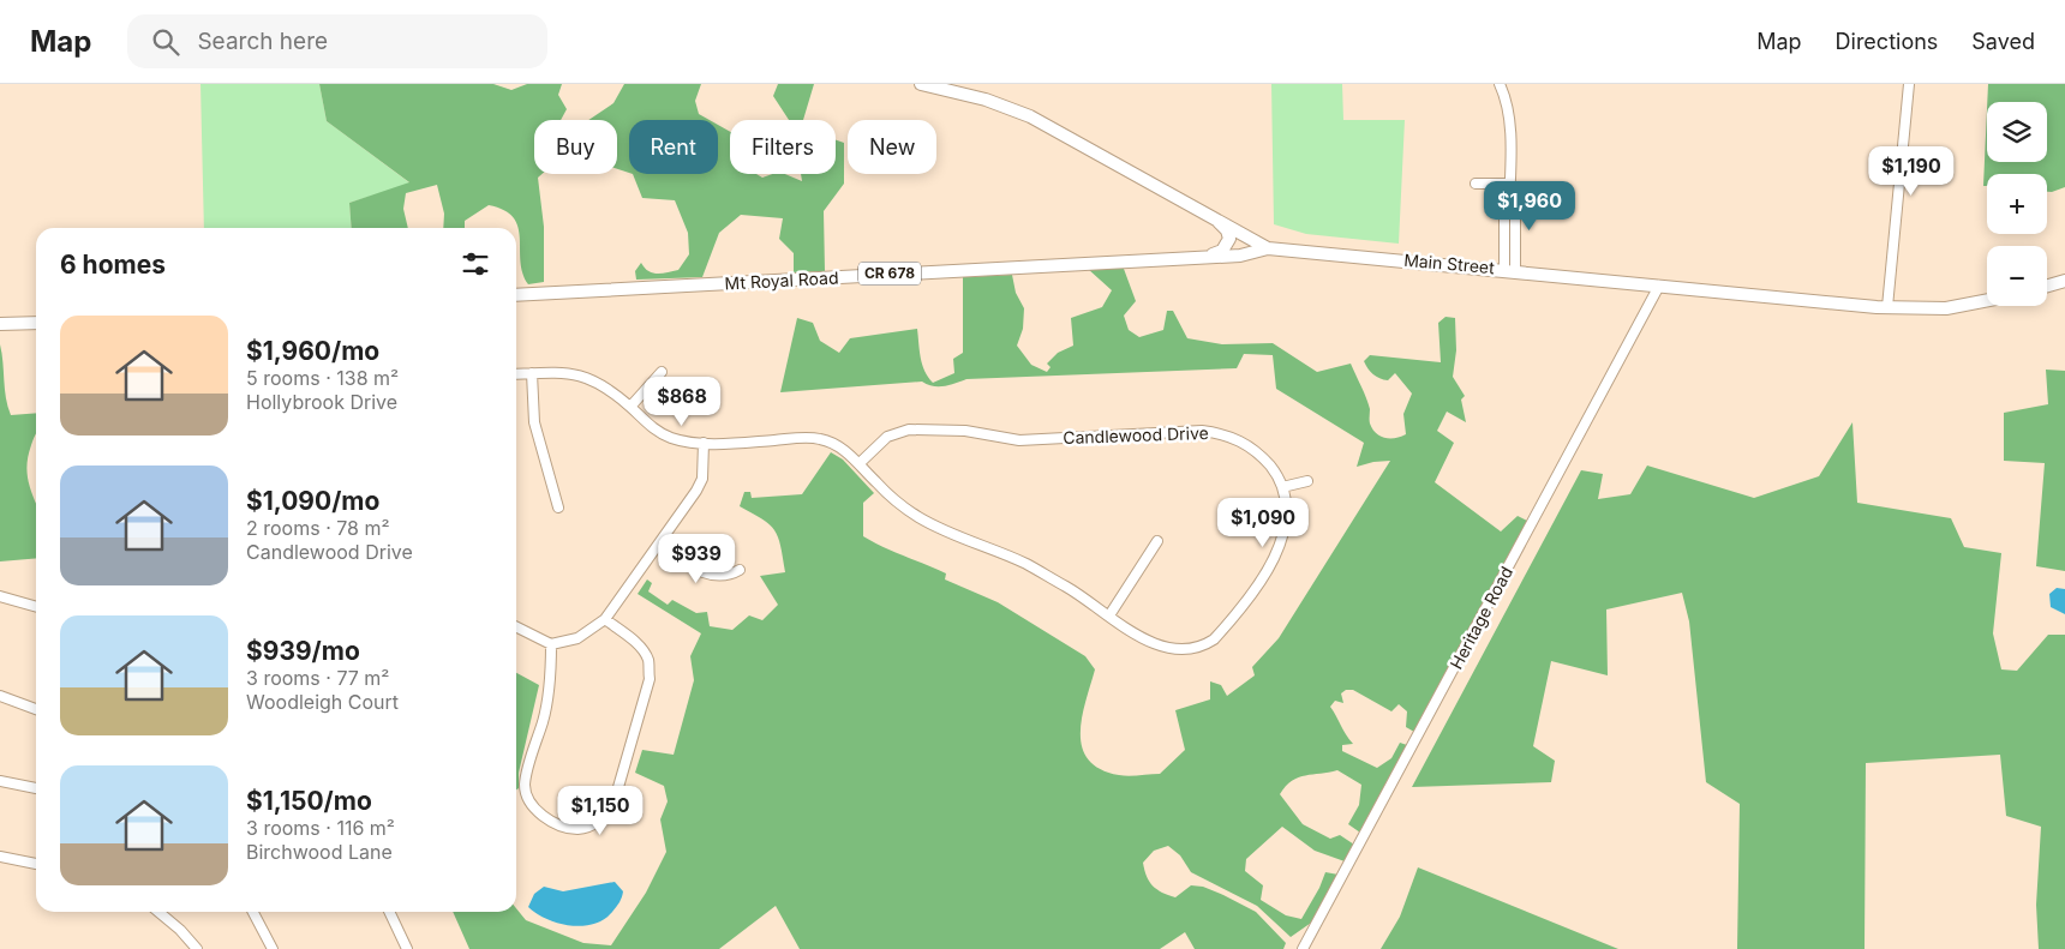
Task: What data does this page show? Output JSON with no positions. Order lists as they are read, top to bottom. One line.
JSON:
{"streets":{"main road":["Main Street","CR 678","Mt Royal Road"],"street":["Candlewood Drive","Heritage Road"]},"crossings":[["Main Street","Mt Royal Road"],["Main Street","Heritage Road"]],"page":{"header":"Map","search":"Search here","nav":["Map","Directions","Saved"],"map_buttons":["+","−"],"chip":["Buy","Rent","Filters","New"],"price":["$1,190","$1,960","$868","$1,090","$939","$1,150"],"heading":"6 homes","list":[{"name":"$1,960/mo","note":"5 rooms · 138 m² · Hollybrook Drive"},{"name":"$1,090/mo","note":"2 rooms · 78 m² · Candlewood Drive"},{"name":"$939/mo","note":"3 rooms · 77 m² · Woodleigh Court"},{"name":"$1,150/mo","note":"3 rooms · 116 m² · Birchwood Lane"}]}}
